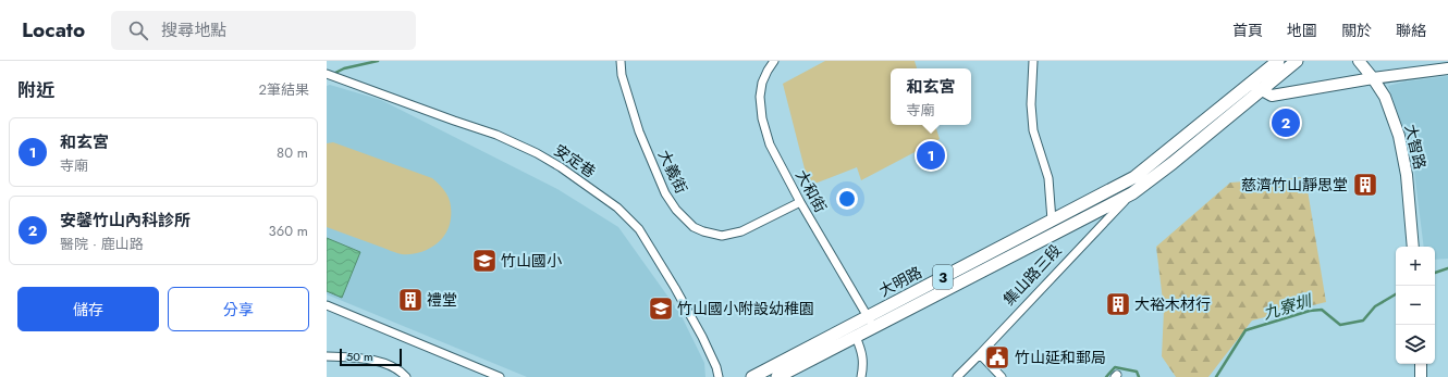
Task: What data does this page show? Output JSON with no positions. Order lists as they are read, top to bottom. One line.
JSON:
{"streets":{"main road":["集山路三段","3","大明路"],"street":["大智路","安定巷","大義街","大和街"]},"crossings":[["大義街","大和街"],["大和街","大明路"],["集山路三段","大明路"]],"water":["九寮圳"],"places":{"building":["慈濟竹山靜思堂","禮堂","大裕木材行"],"school or university":["竹山國小","竹山國小附設幼稚園"],"public building":["竹山延和郵局"]},"scale_bar":"50 m","page":{"header":"Locato","search":"搜尋地點","nav":["首頁","地圖","關於","聯絡"],"heading":["附近","2筆結果"],"popup":["和玄宮","寺廟"],"pins":["2","1"],"list":[{"mark":"1","name":"和玄宮","note":"寺廟","value":"80 m"},{"mark":"2","name":"安馨竹山內科診所","note":"醫院 · 鹿山路","value":"360 m"}],"map_buttons":["+","−"],"buttons":["儲存","分享"],"scale":"50 m"}}
